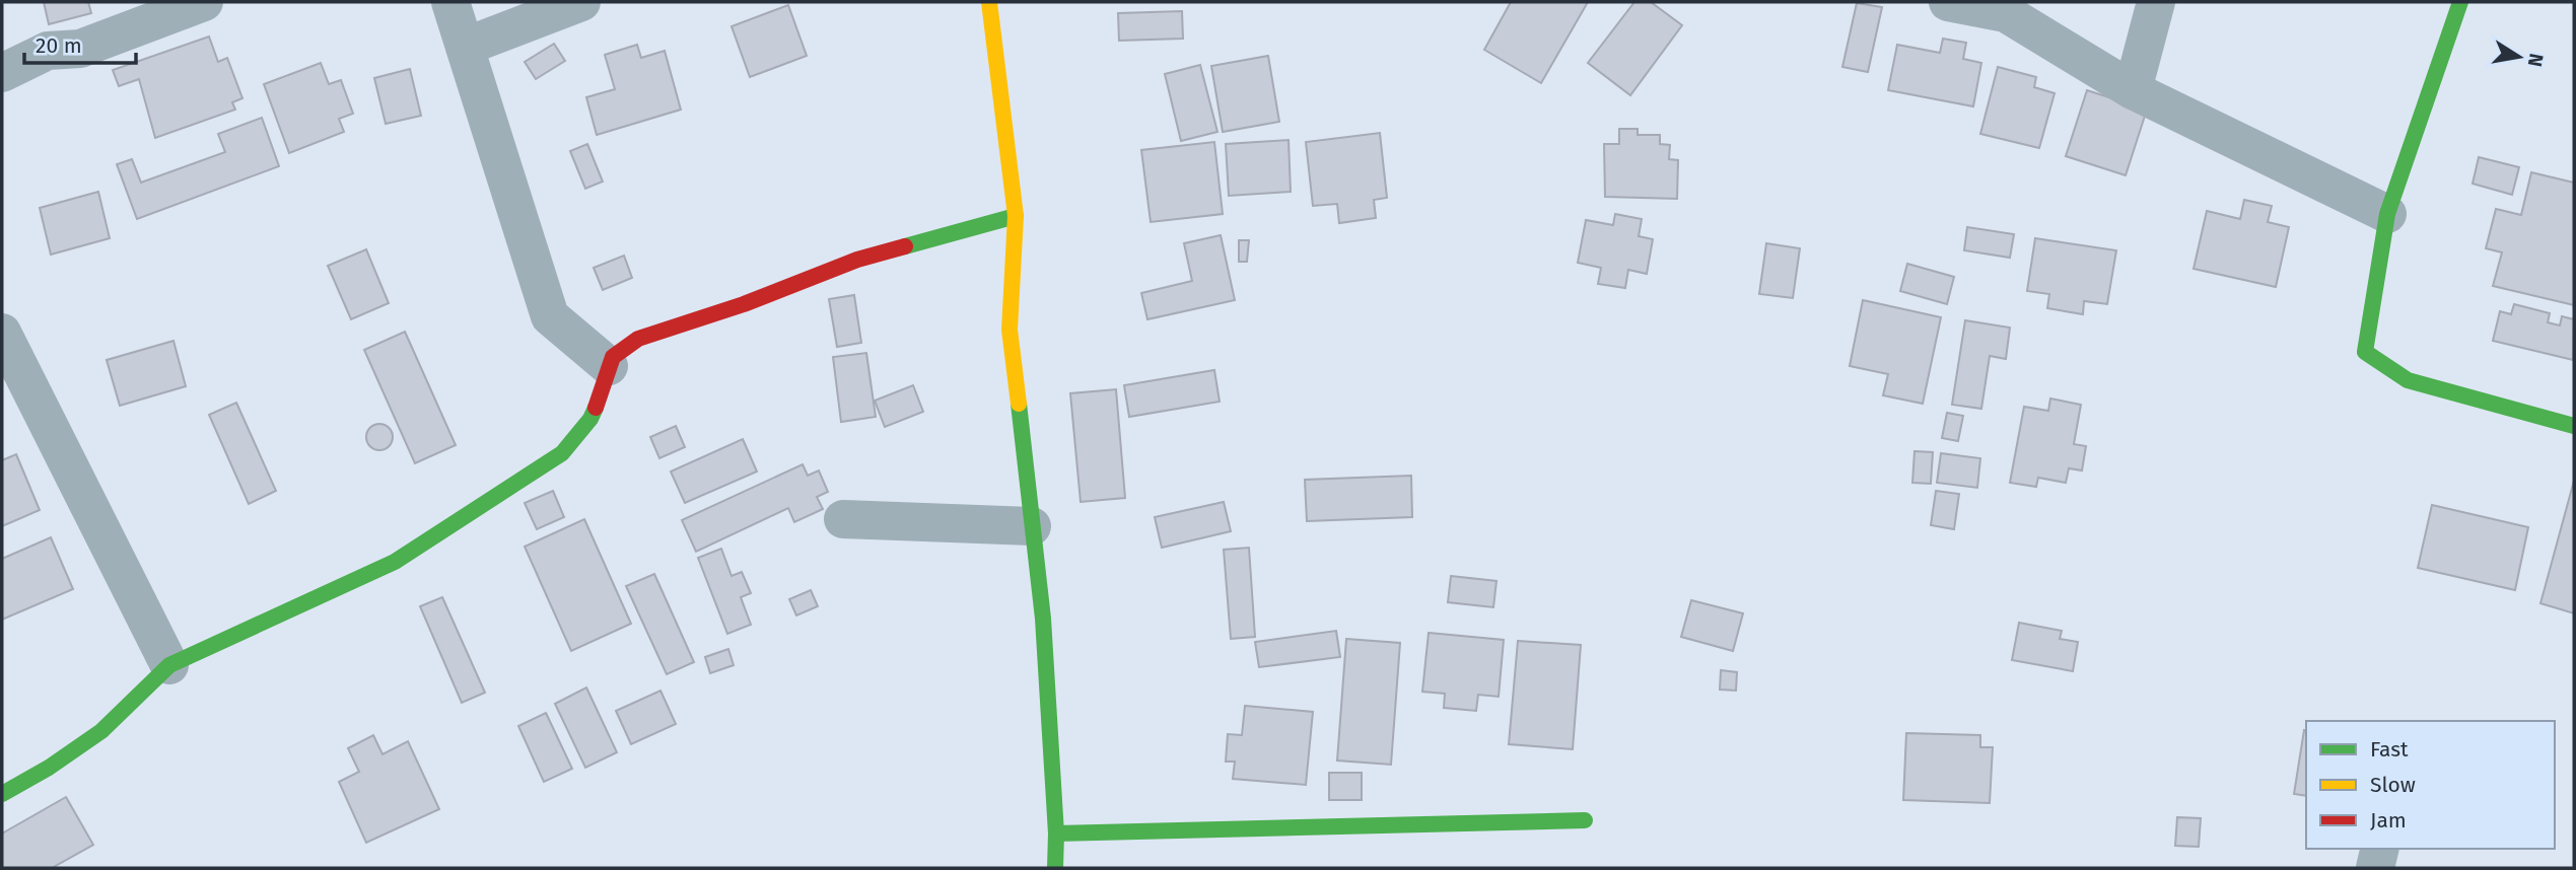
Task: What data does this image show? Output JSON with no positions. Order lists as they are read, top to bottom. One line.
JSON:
{"legend":["Fast","Slow","Jam"],"scale_bar":"20 m","north":"right"}
